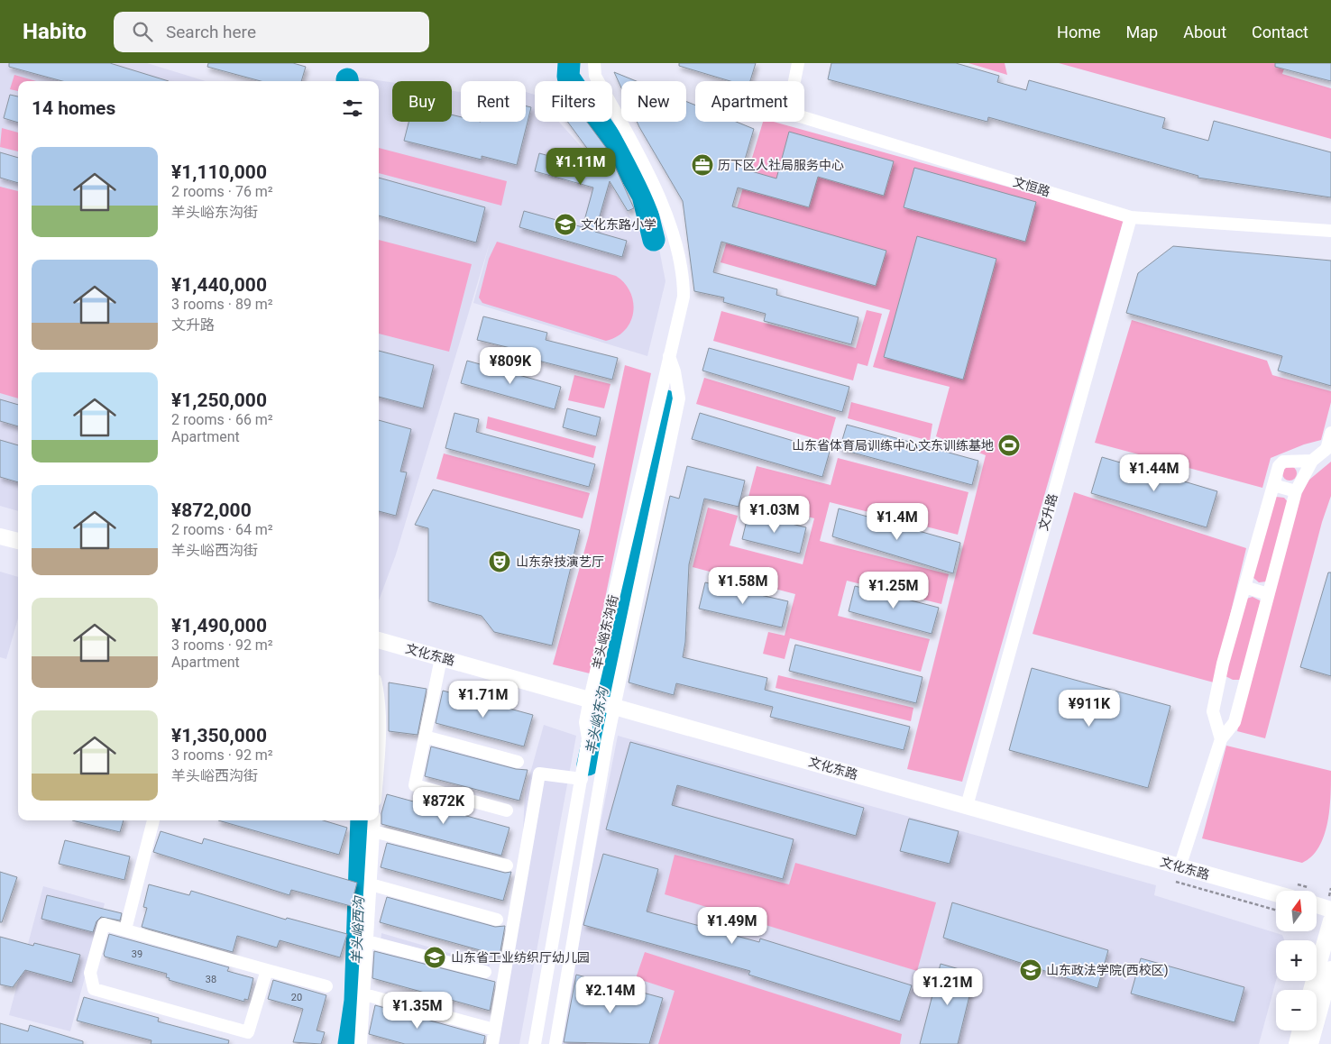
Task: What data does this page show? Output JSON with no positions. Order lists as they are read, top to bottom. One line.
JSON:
{"streets":{"main road":["文化东路"],"street":["文恒路","文升路","羊头峪东沟街"]},"crossings":[["文恒路","文升路"],["文升路","文化东路"],["羊头峪东沟街","文化东路"]],"water":["羊头峪东沟","羊头峪西沟"],"places":{"office":["历下区人社局服务中心"],"school or university":["文化东路小学","山东省工业纺织厅幼儿园","山东政法学院(西校区)"],"sports":["山东省体育局训练中心文东训练基地"],"theatre":["山东杂技演艺厅"]},"house_numbers":["39","38","20"],"north":"top","page":{"header":"Habito","search":"Search here","nav":["Home","Map","About","Contact"],"chip":["Buy","Rent","Filters","New","Apartment"],"heading":"14 homes","list":[{"name":"¥1,110,000","note":"2 rooms · 76 m² · 羊头峪东沟街"},{"name":"¥1,440,000","note":"3 rooms · 89 m² · 文升路"},{"name":"¥1,250,000","note":"2 rooms · 66 m² · Apartment"},{"name":"¥872,000","note":"2 rooms · 64 m² · 羊头峪西沟街"},{"name":"¥1,490,000","note":"3 rooms · 92 m² · Apartment"},{"name":"¥1,350,000","note":"3 rooms · 92 m² · 羊头峪西沟街"}],"price":["¥1.11M","¥809K","¥1.44M","¥1.03M","¥1.4M","¥1.58M","¥1.25M","¥1.71M","¥911K","¥872K","¥1.49M","¥1.21M","¥2.14M","¥1.35M"],"map_buttons":["+","−"]}}
